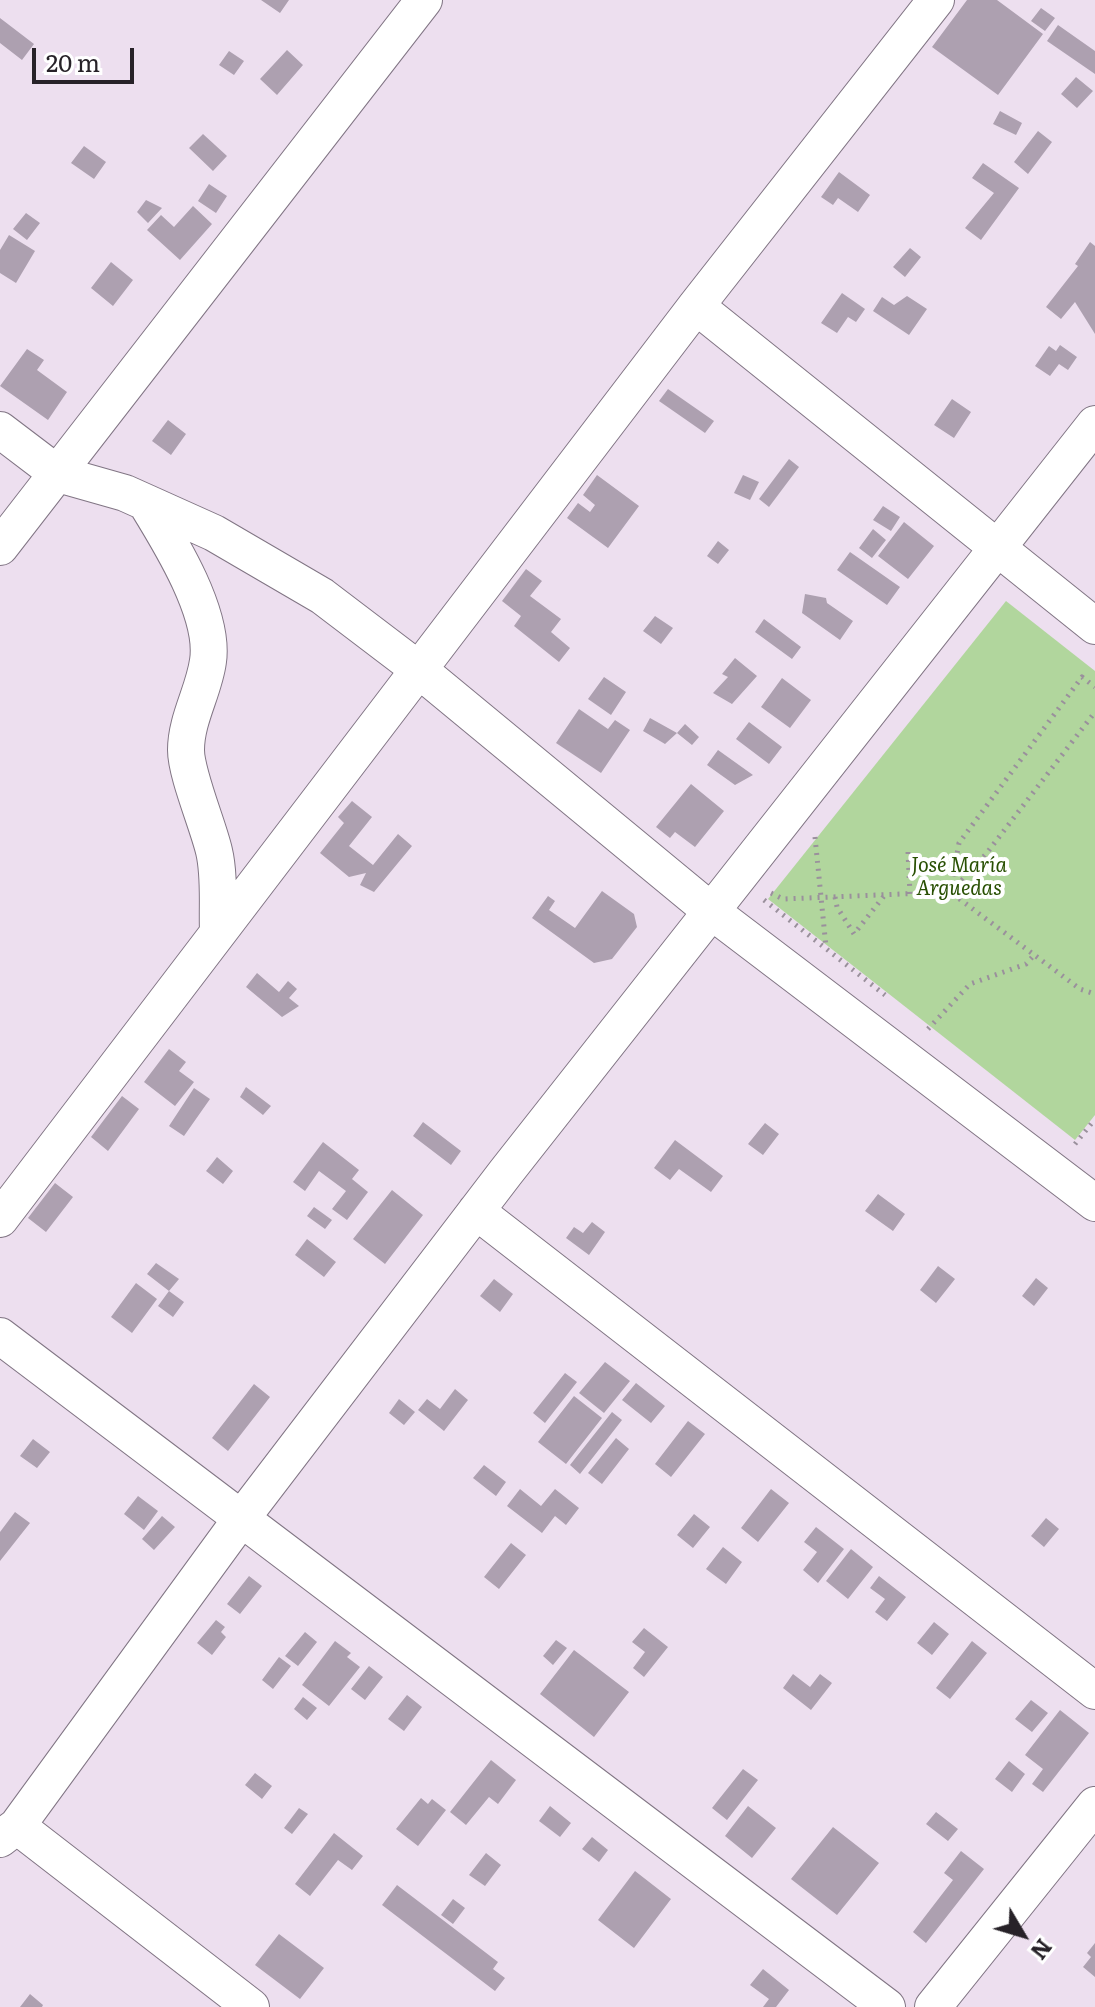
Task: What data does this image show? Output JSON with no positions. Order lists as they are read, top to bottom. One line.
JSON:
{"parks":["José María Arguedas"],"scale_bar":"20 m","north":"bottom right"}
